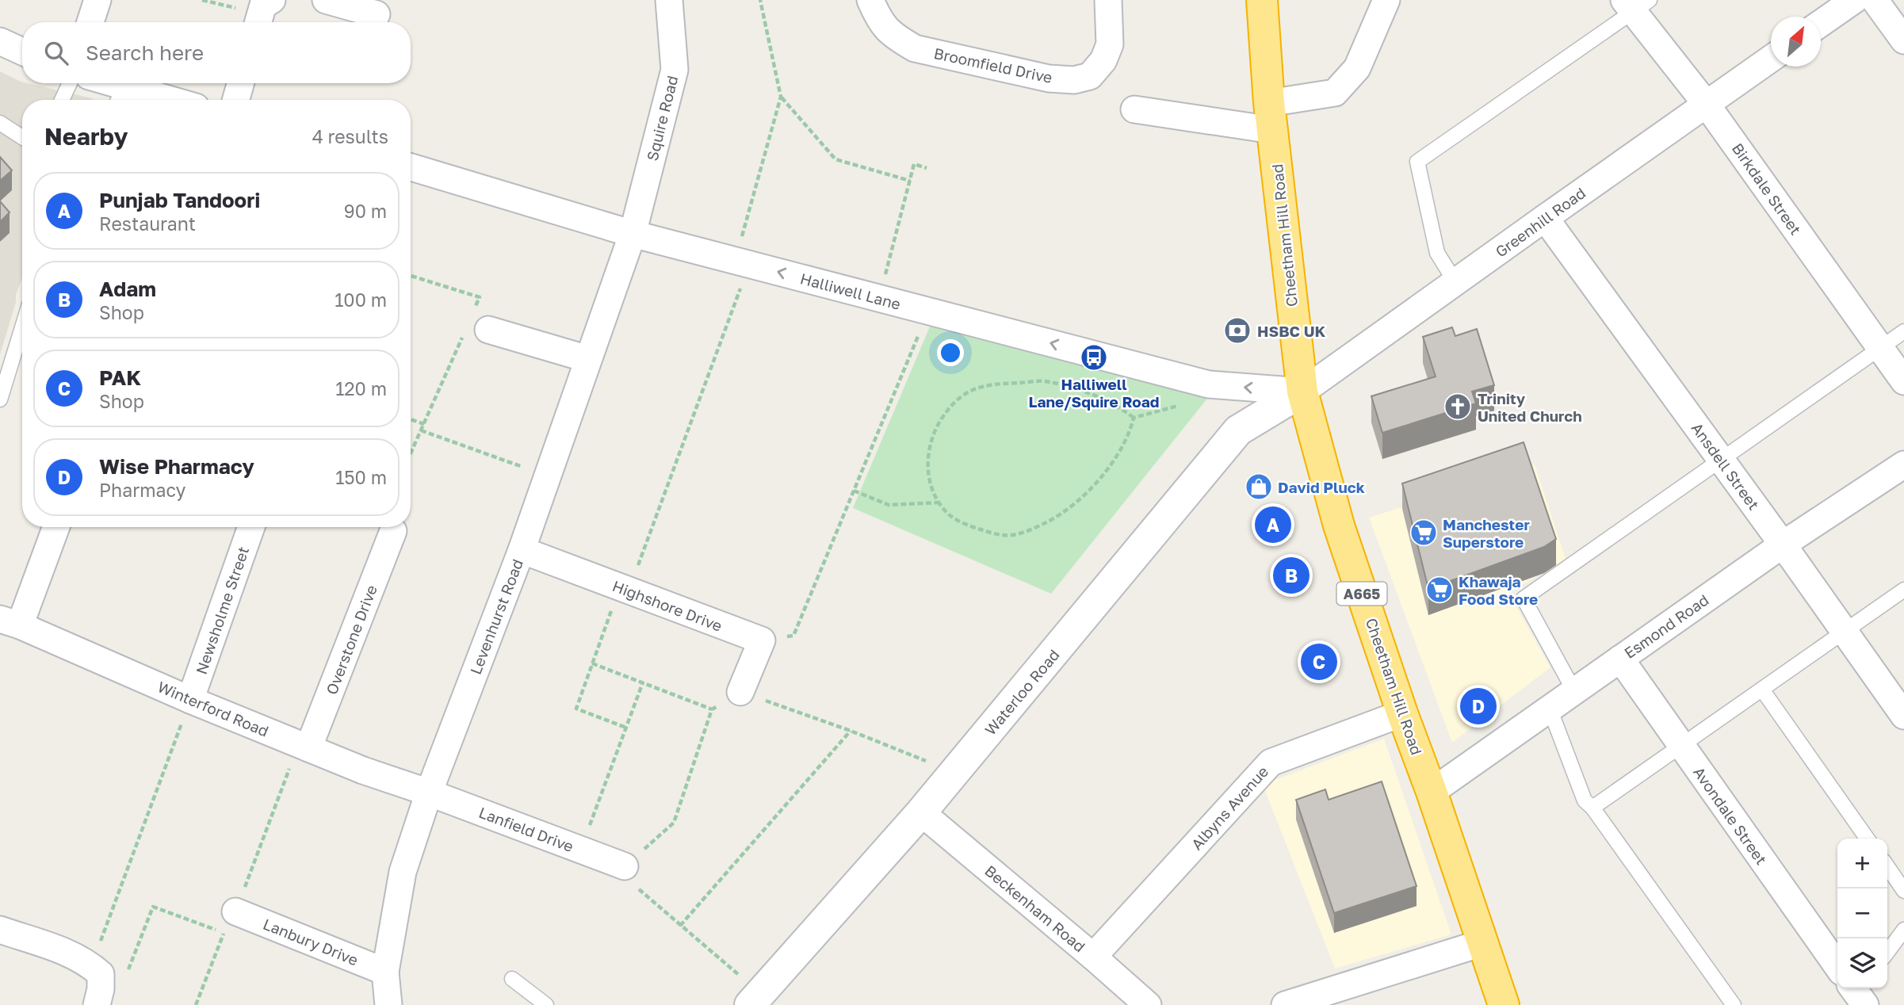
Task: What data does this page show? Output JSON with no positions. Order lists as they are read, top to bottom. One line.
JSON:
{"streets":{"highway":["Cheetham Hill Road","A665"],"main road":["Waterloo Road"],"street":["Broomfield Drive","Squire Road","Birkdale Street","Greenhill Road","Halliwell Lane","Ansdell Street","Highshore Drive","Newsholme Street","Levenhurst Road","Esmond Road","Overstone Drive","Winterford Road","Albyns Avenue","Avondale Street","Lanfield Drive","Beckenham Road","Lanbury Drive"]},"crossings":[["Squire Road","Halliwell Lane"],["Squire Road","Levenhurst Road"],["Birkdale Street","Greenhill Road"],["Greenhill Road","Cheetham Hill Road"],["Greenhill Road","Halliwell Lane"],["Greenhill Road","Ansdell Street"],["Greenhill Road","Waterloo Road"],["Cheetham Hill Road","Halliwell Lane"],["Cheetham Hill Road","Esmond Road"],["Cheetham Hill Road","Waterloo Road"],["Cheetham Hill Road","Albyns Avenue"],["Halliwell Lane","Levenhurst Road"],["Halliwell Lane","Waterloo Road"],["Ansdell Street","Esmond Road"],["Highshore Drive","Levenhurst Road"],["Newsholme Street","Winterford Road"],["Levenhurst Road","Winterford Road"],["Levenhurst Road","Lanfield Drive"],["Levenhurst Road","Lanbury Drive"],["Esmond Road","Avondale Street"],["Overstone Drive","Winterford Road"],["Waterloo Road","Beckenham Road"],["Winterford Road","Lanfield Drive"],["Albyns Avenue","Beckenham Road"]],"one_way":["Halliwell Lane"],"places":{"bank":["HSBC UK"],"bus stop":["Halliwell Lane/Squire Road"],"church":["Trinity United Church"],"shop":["David Pluck"],"supermarket":["Manchester Superstore","Khawaja Food Store"]},"north":"top right","page":{"search":"Search here","heading":["Nearby","4 results"],"list":[{"mark":"A","name":"Punjab Tandoori","note":"Restaurant","value":"90 m"},{"mark":"B","name":"Adam","note":"Shop","value":"100 m"},{"mark":"C","name":"PAK","note":"Shop","value":"120 m"},{"mark":"D","name":"Wise Pharmacy","note":"Pharmacy","value":"150 m"}],"pins":["A","B","C","D"],"map_buttons":["+","−"]}}
